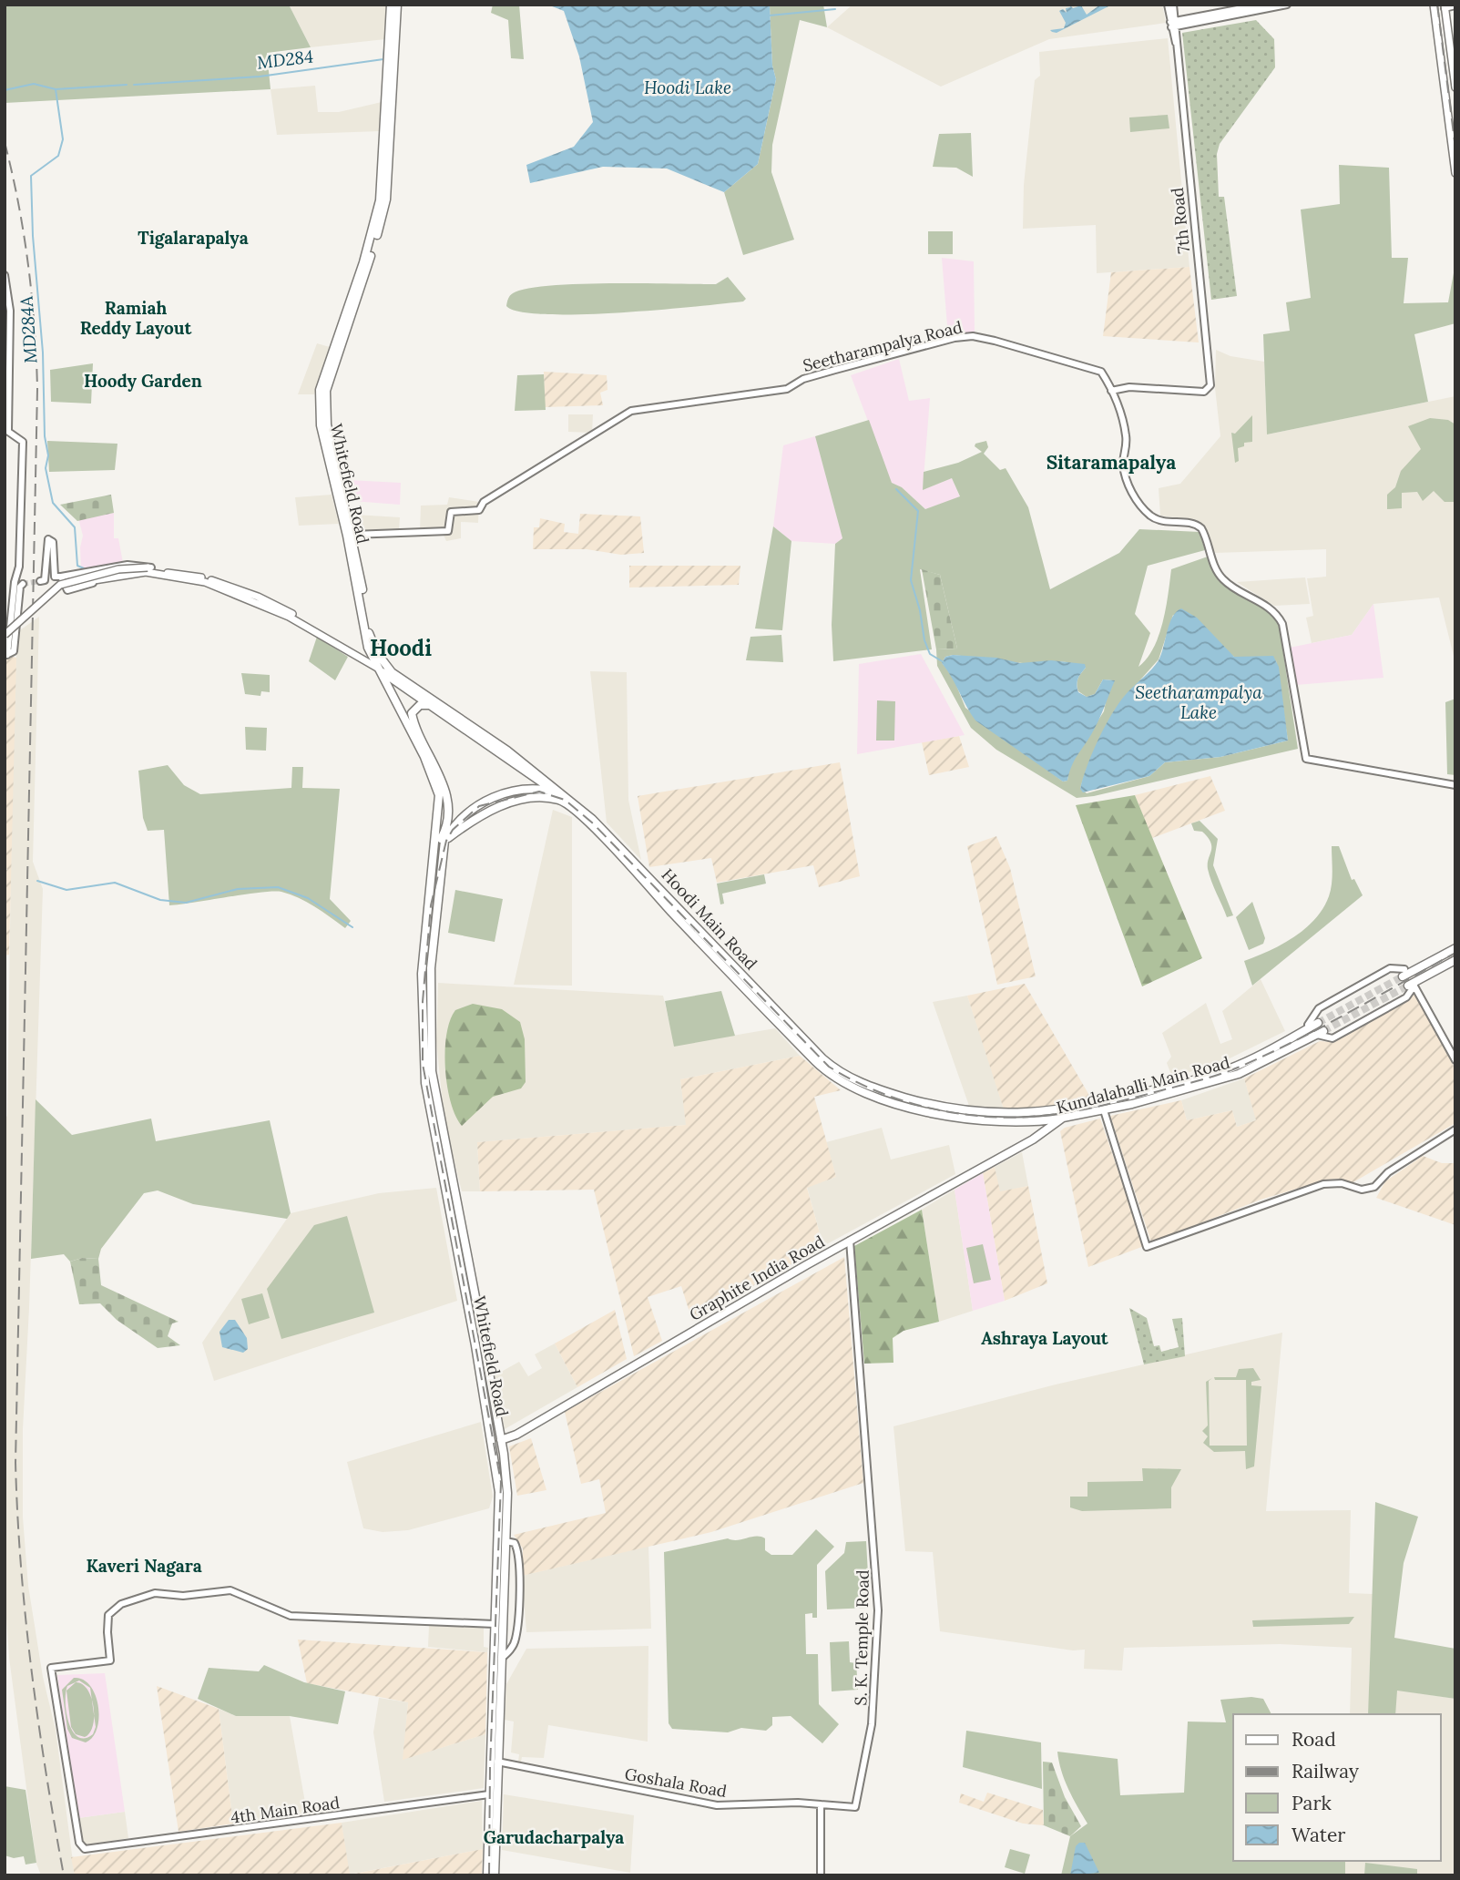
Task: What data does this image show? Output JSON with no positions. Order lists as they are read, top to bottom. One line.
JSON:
{"streets":{"main road":["Whitefield Road","Hoodi Main Road","Kundalahalli Main Road","Graphite India Road"],"street":["7th Road","Seetharampalya Road","S. K. Temple Road","Goshala Road","4th Main Road"]},"crossings":[["7th Road","Seetharampalya Road"],["Seetharampalya Road","Whitefield Road"],["Whitefield Road","Hoodi Main Road"],["Whitefield Road","Graphite India Road"],["Whitefield Road","Goshala Road"],["Whitefield Road","4th Main Road"],["Hoodi Main Road","Kundalahalli Main Road"],["Kundalahalli Main Road","Graphite India Road"],["Graphite India Road","S. K. Temple Road"],["S. K. Temple Road","Goshala Road"]],"districts":["Tigalarapalya","Ramiah Reddy Layout","Hoody Garden","Sitaramapalya","Hoodi","Ashraya Layout","Kaveri Nagara","Garudacharpalya"],"water":["MD284","Hoodi Lake","MD284A","Seetharampalya Lake"],"legend":["Road","Railway","Park","Water"]}
